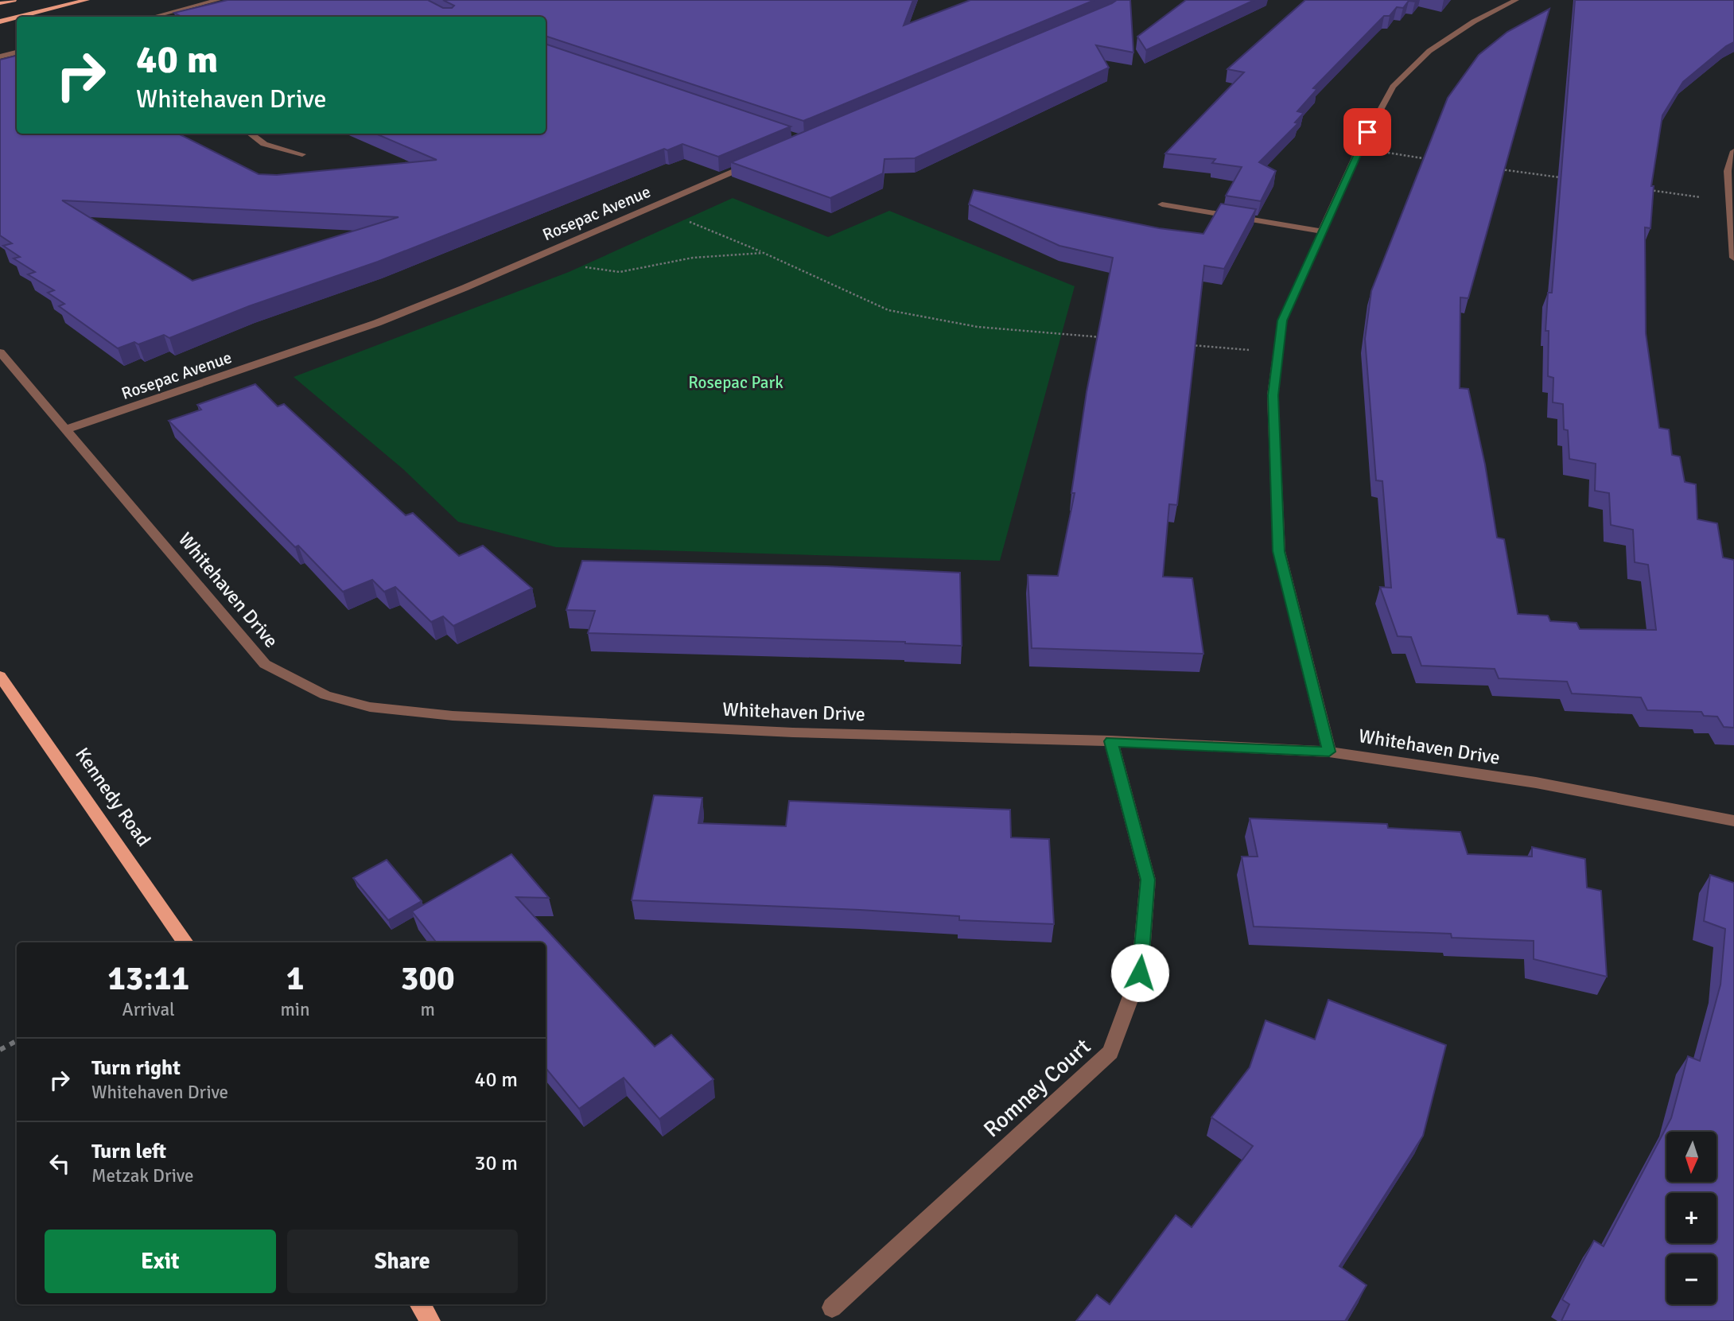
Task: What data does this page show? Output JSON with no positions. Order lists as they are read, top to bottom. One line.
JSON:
{"streets":{"main road":["Kennedy Road"],"street":["Rosepac Avenue","Whitehaven Drive","Romney Court"]},"crossings":[["Rosepac Avenue","Whitehaven Drive"],["Whitehaven Drive","Romney Court"]],"parks":["Rosepac Park"],"north":"bottom","page":{"turn":["40 m","Whitehaven Drive"],"eta":["13:11","Arrival","1","min","300","m"],"list":[{"name":"Turn right","note":"Whitehaven Drive","value":"40 m"},{"name":"Turn left","note":"Metzak Drive","value":"30 m"}],"map_buttons":["+","−"],"buttons":["Exit","Share"]}}
